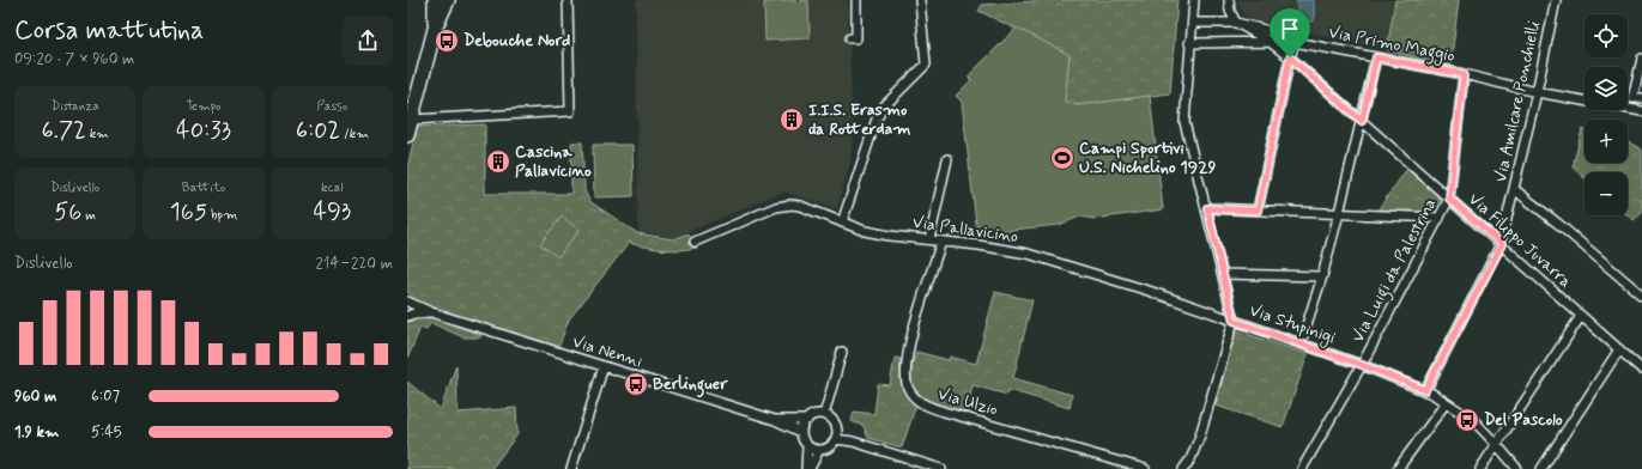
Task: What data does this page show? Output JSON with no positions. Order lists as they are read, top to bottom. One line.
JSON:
{"streets":{"street":["Via Primo Maggio","Via Amilcare Ponchielli","Via Pallavicino","Via Filippo Juvarra","Via Luigi da Palestrina","Via Stupinigi","Via Nenni","Via Ulzio"]},"crossings":[["Via Primo Maggio","Via Amilcare Ponchielli"],["Via Primo Maggio","Via Filippo Juvarra"],["Via Primo Maggio","Via Luigi da Palestrina"],["Via Primo Maggio","Via Stupinigi"],["Via Amilcare Ponchielli","Via Filippo Juvarra"],["Via Amilcare Ponchielli","Via Stupinigi"],["Via Pallavicino","Via Stupinigi"],["Via Pallavicino","Via Ulzio"],["Via Filippo Juvarra","Via Luigi da Palestrina"],["Via Luigi da Palestrina","Via Stupinigi"]],"places":{"bus stop":["Debouche Nord","Berlinguer","Del Pascolo"],"building":["I.I.S. Erasmo da Rotterdam","Cascina Pallavicino"],"sports":["Campi Sportivi U.S. Nichelino 1929"]},"page":{"heading":["Corsa mattutina","09:20 · 7 × 960 m"],"map_buttons":["+","−"],"stats":[["Distanza","6.72 km"],["Tempo","40:33"],["Passo","6:02 /km"],["Dislivello","56 m"],["Battito","165 bpm"],["kcal","493"]],"chart":["Dislivello","214–220 m"],"list":[{"name":"960 m","note":"6:07"},{"name":"1.9 km","note":"5:45"}]}}
